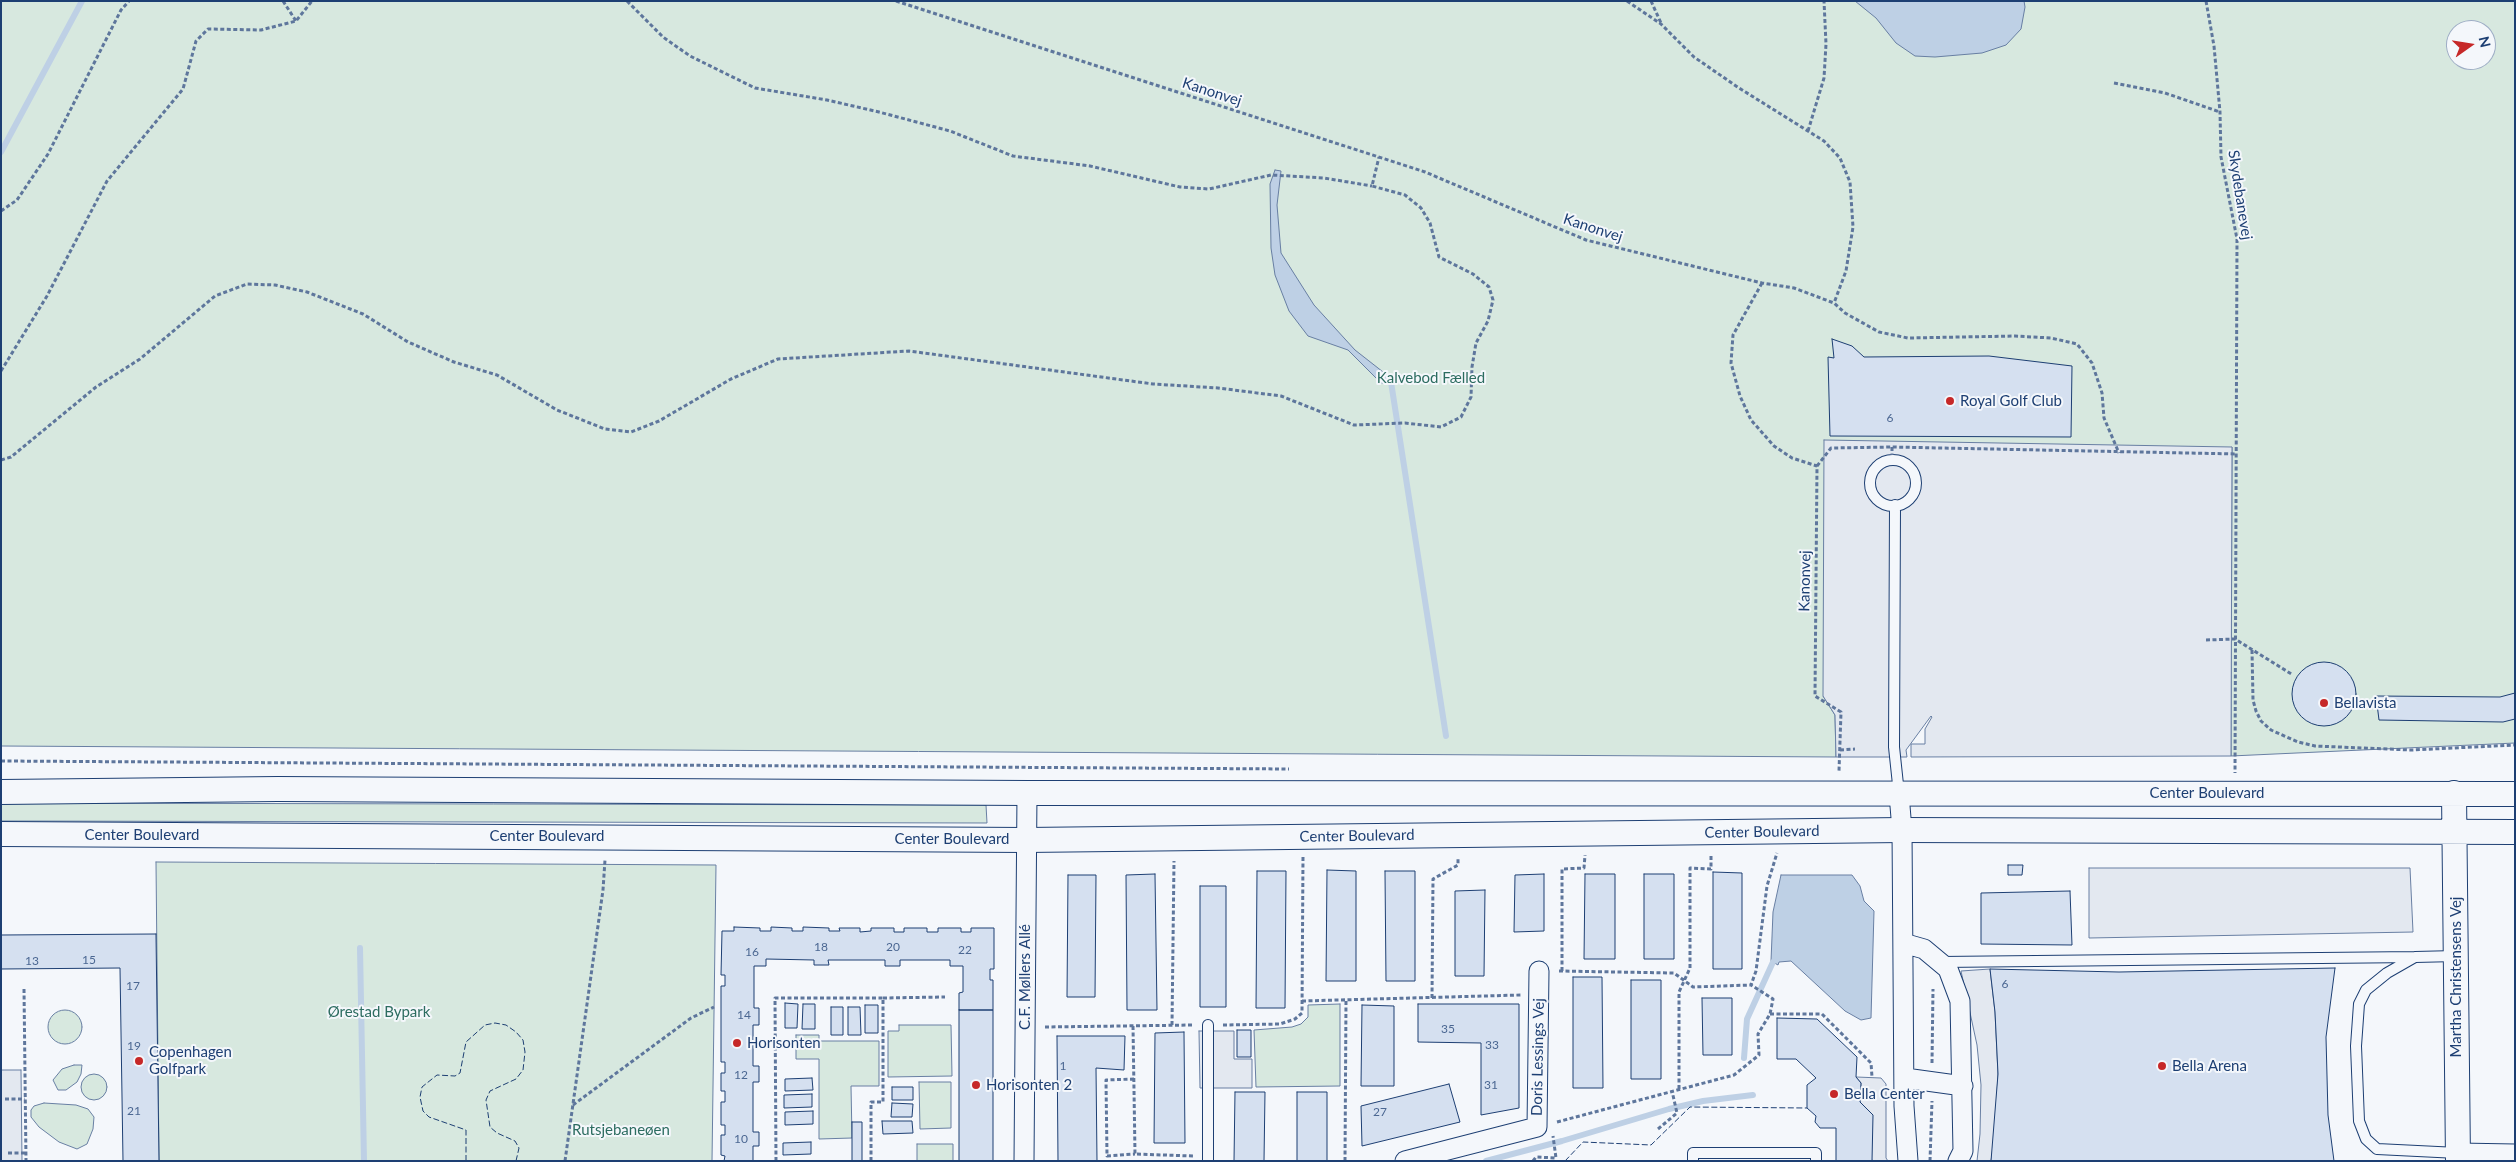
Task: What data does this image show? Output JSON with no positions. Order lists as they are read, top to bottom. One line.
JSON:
{"streets":{"street":["Center Boulevard","C.F. Møllers Allé","Martha Christensens Vej","Doris Lessings Vej"],"path":["Kanonvej","Skydebanevej"]},"crossings":[["Center Boulevard","C.F. Møllers Allé"],["Center Boulevard","Martha Christensens Vej"]],"parks":["Kalvebod Fælled","Ørestad Bypark","Rutsjebaneøen"],"places":["Royal Golf Club","Bellavista","Horisonten","Copenhagen Golfpark","Bella Arena","Horisonten 2","Bella Center"],"house_numbers":["6","18","20","22","16","15","13","6","17","14","35","33","19","1","12","31","21","27","10"],"north":"right"}
